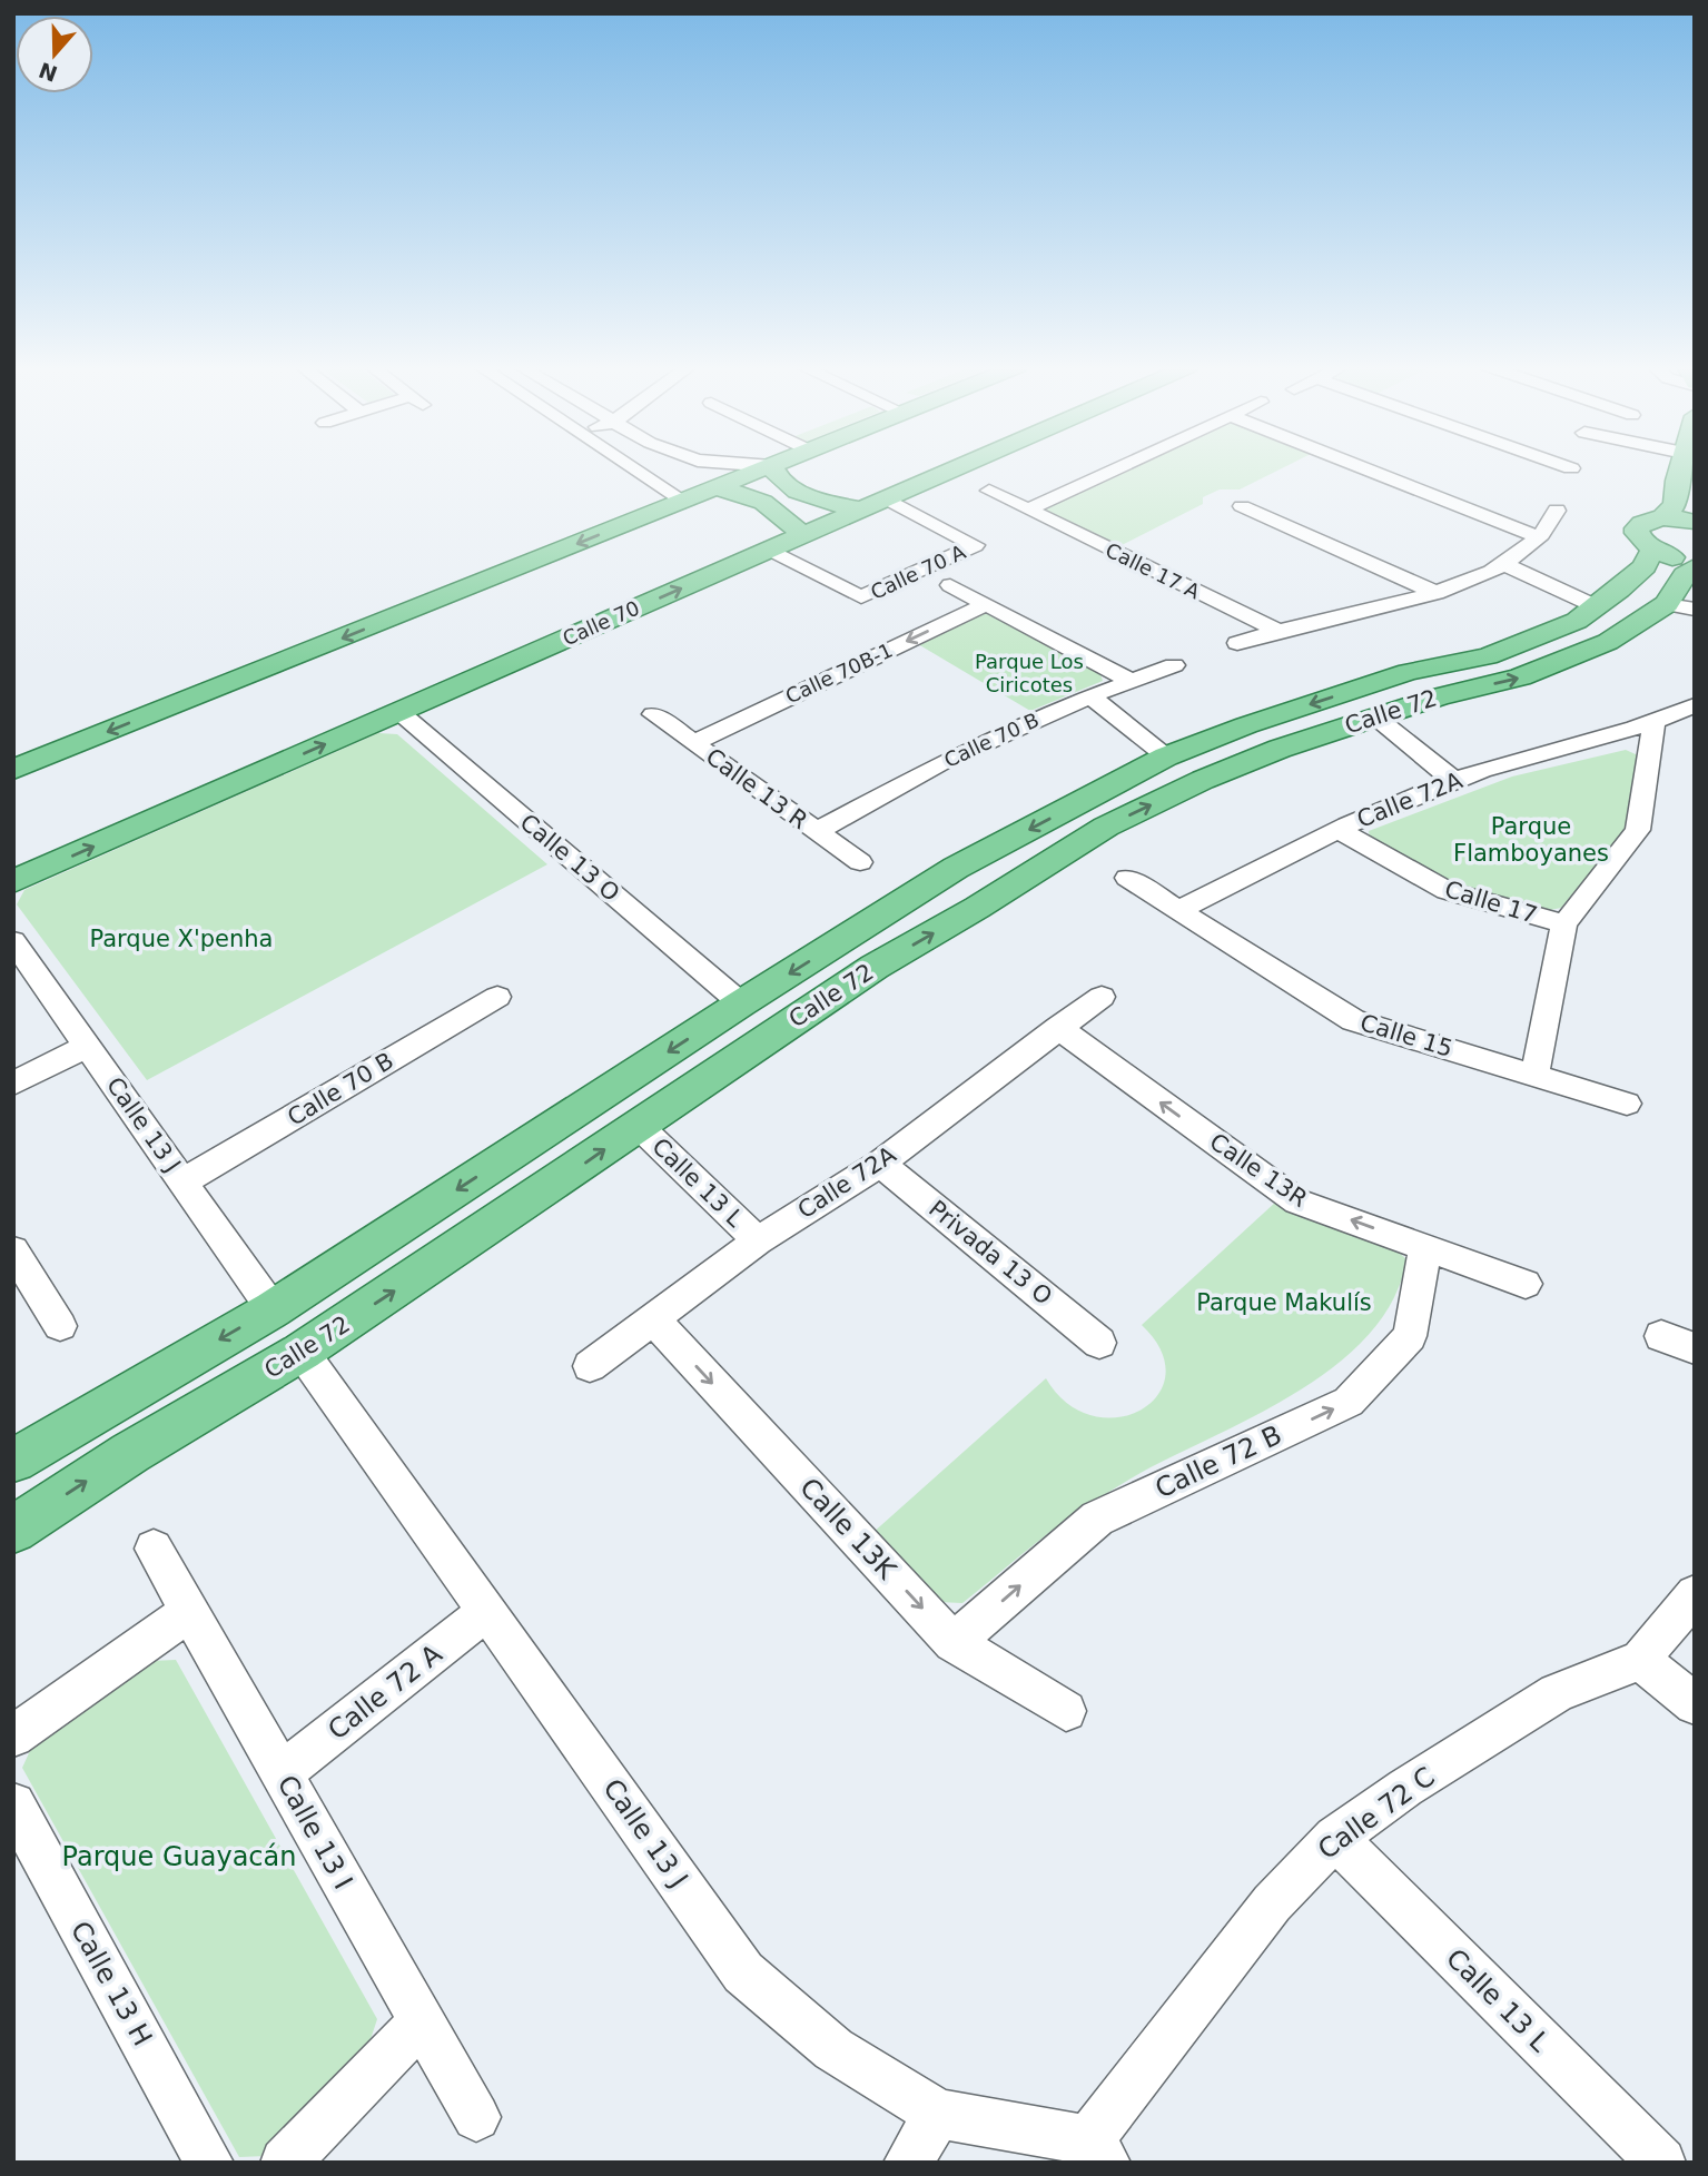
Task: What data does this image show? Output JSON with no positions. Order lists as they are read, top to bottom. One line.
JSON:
{"streets":{"main road":["Calle 70","Calle 72"],"street":["Calle 17 A","Calle 70 A","Calle 70B-1","Calle 70 B","Calle 13 R","Calle 72A","Calle 13 O","Calle 17","Calle 15","Calle 13 J","Calle 13R","Calle 13 L","Privada 13 O","Calle 72 B","Calle 13K","Calle 72 A","Calle 72 C","Calle 13 I","Calle 13 H"]},"crossings":[["Calle 70 A","Calle 70"],["Calle 70","Calle 13 O"],["Calle 70B-1","Calle 13 R"],["Calle 72","Calle 13 O"],["Calle 72","Calle 13 J"],["Calle 72","Calle 13 L"],["Calle 70 B","Calle 13 R"],["Calle 70 B","Calle 13 J"],["Calle 72A","Calle 17"],["Calle 72A","Calle 15"],["Calle 72A","Calle 13R"],["Calle 72A","Calle 13 L"],["Calle 72A","Privada 13 O"],["Calle 72A","Calle 13K"],["Calle 13 J","Calle 72 A"],["Calle 13 J","Calle 72 C"],["Calle 13R","Calle 72 B"],["Calle 13 L","Calle 72 C"],["Calle 72 B","Calle 13K"],["Calle 72 A","Calle 13 I"]],"one_way":["Calle 70B-1","Calle 13R","Calle 72 B","Calle 13K"],"parks":["Parque Los Ciricotes","Parque Flamboyanes","Parque X'penha","Parque Makulís","Parque Guayacán"],"north":"bottom"}
